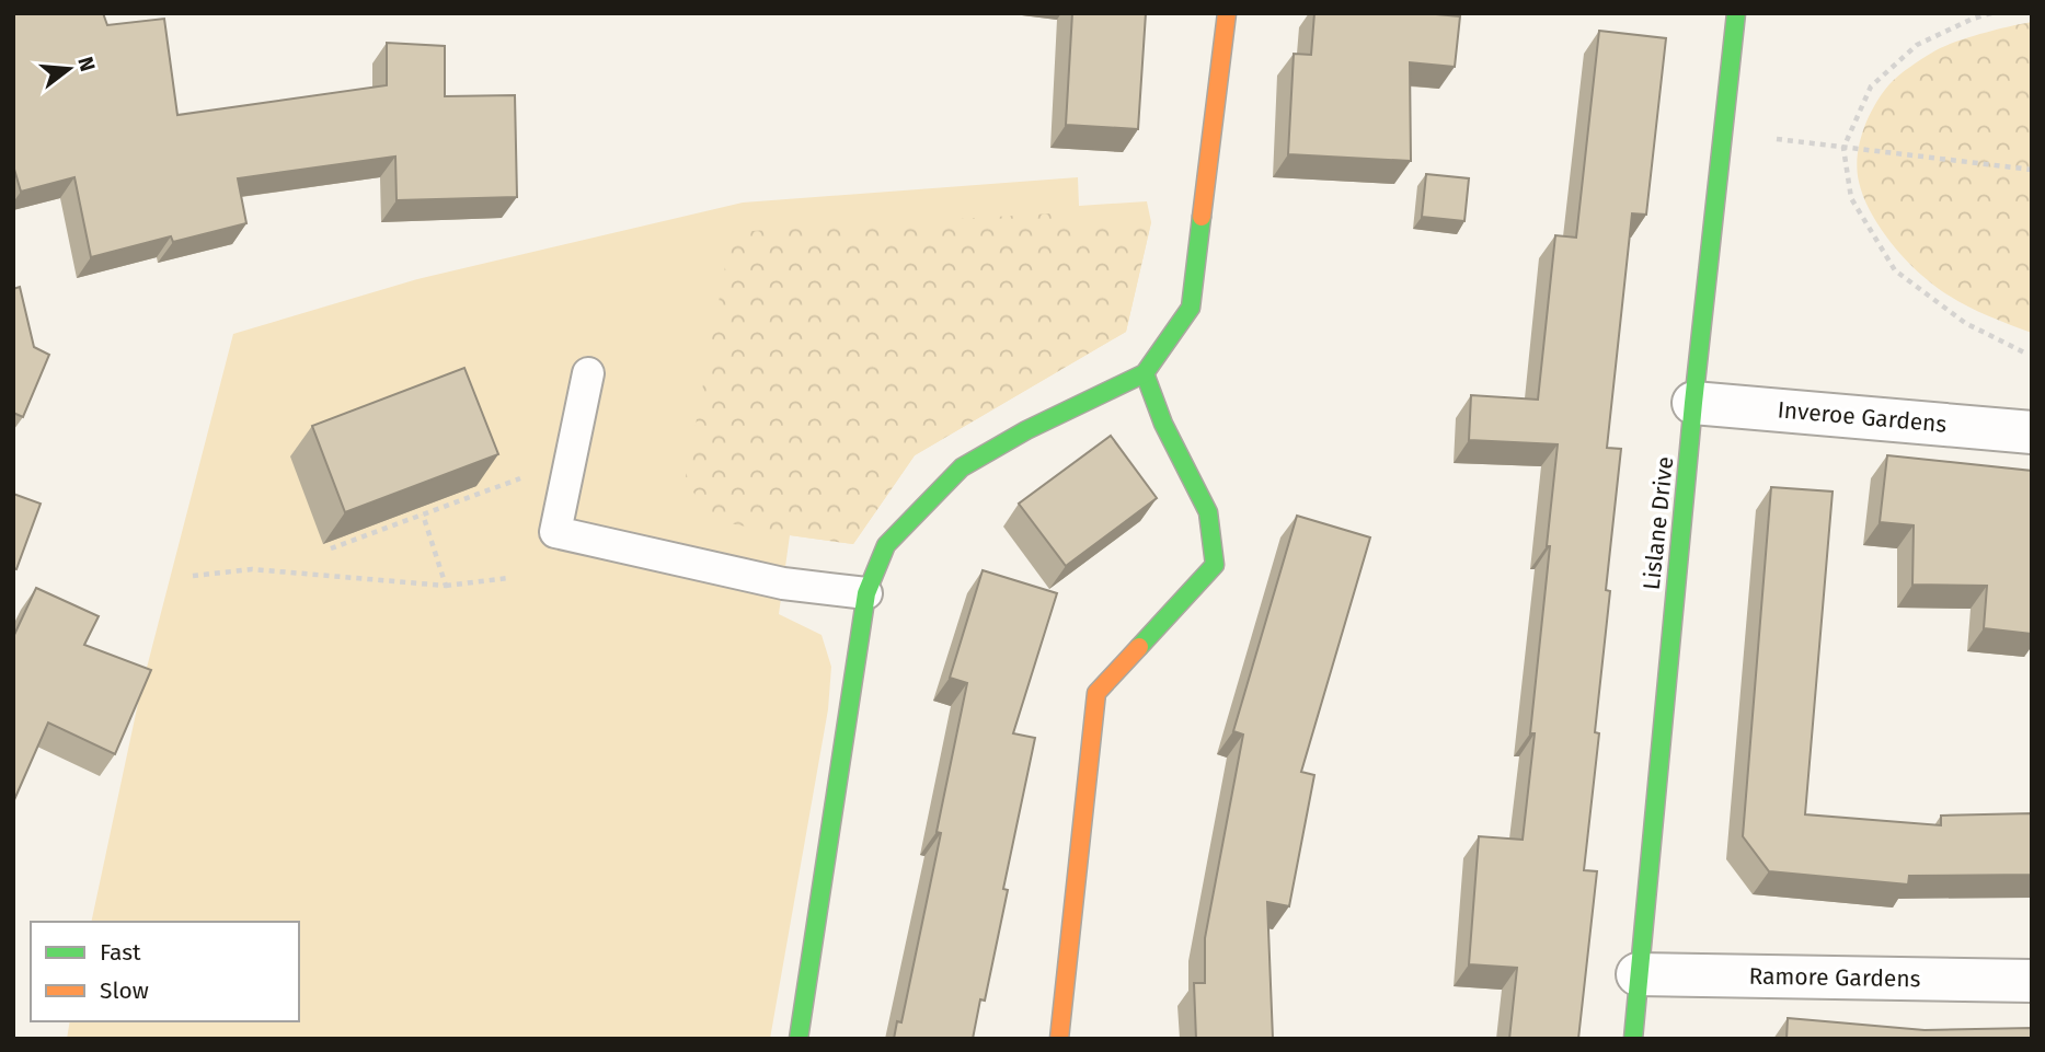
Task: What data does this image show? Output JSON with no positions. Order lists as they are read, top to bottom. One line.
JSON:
{"streets":{"street":["Inveroe Gardens","Lislane Drive","Ramore Gardens"]},"crossings":[["Inveroe Gardens","Lislane Drive"],["Lislane Drive","Ramore Gardens"]],"legend":["Fast","Slow"],"north":"right"}
